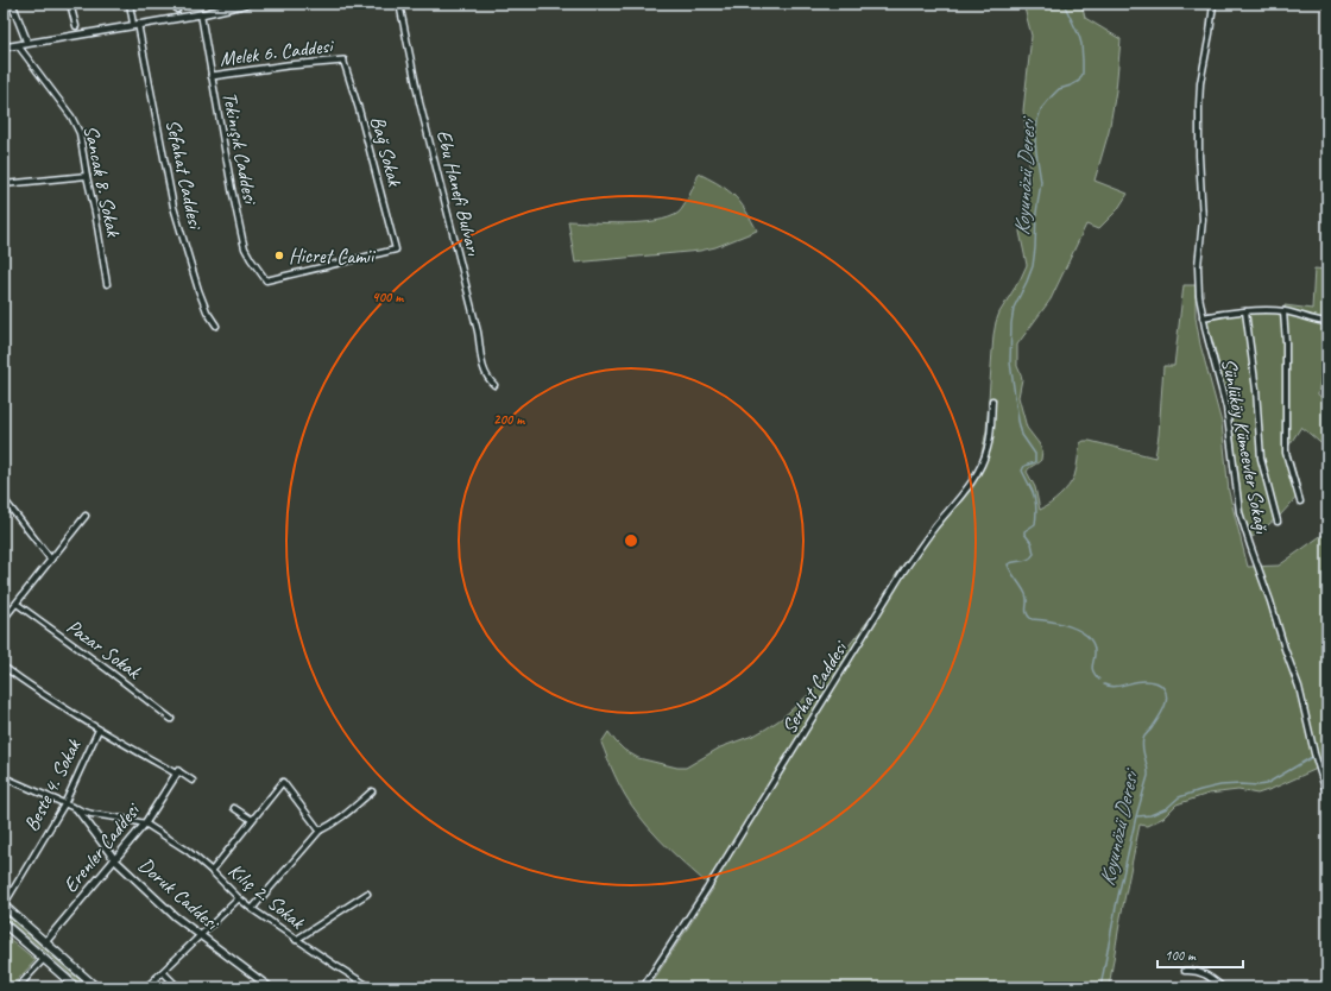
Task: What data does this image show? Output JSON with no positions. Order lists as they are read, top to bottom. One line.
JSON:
{"streets":{"street":["Melek 6. Caddesi","Tekinışık Caddesi","Bağ Sokak","Sefahat Caddesi","Sancak 8. Sokak","Ebu Hanefi Bulvarı","Sünlüköy Kümeevler Sokağı","Pazar Sokak","Serhat Caddesi","Beste 4. Sokak","Erenler Caddesi","Doruk Caddesi","Kılıç 2. Sokak"]},"crossings":[["Melek 6. Caddesi","Tekinışık Caddesi"],["Melek 6. Caddesi","Bağ Sokak"],["Tekinışık Caddesi","Bağ Sokak"],["Erenler Caddesi","Doruk Caddesi"],["Erenler Caddesi","Kılıç 2. Sokak"]],"water":["Koyunözü Deresi"],"places":["Hicret Camii"],"scale_bar":"100 m","rings":["400 m","200 m"]}
